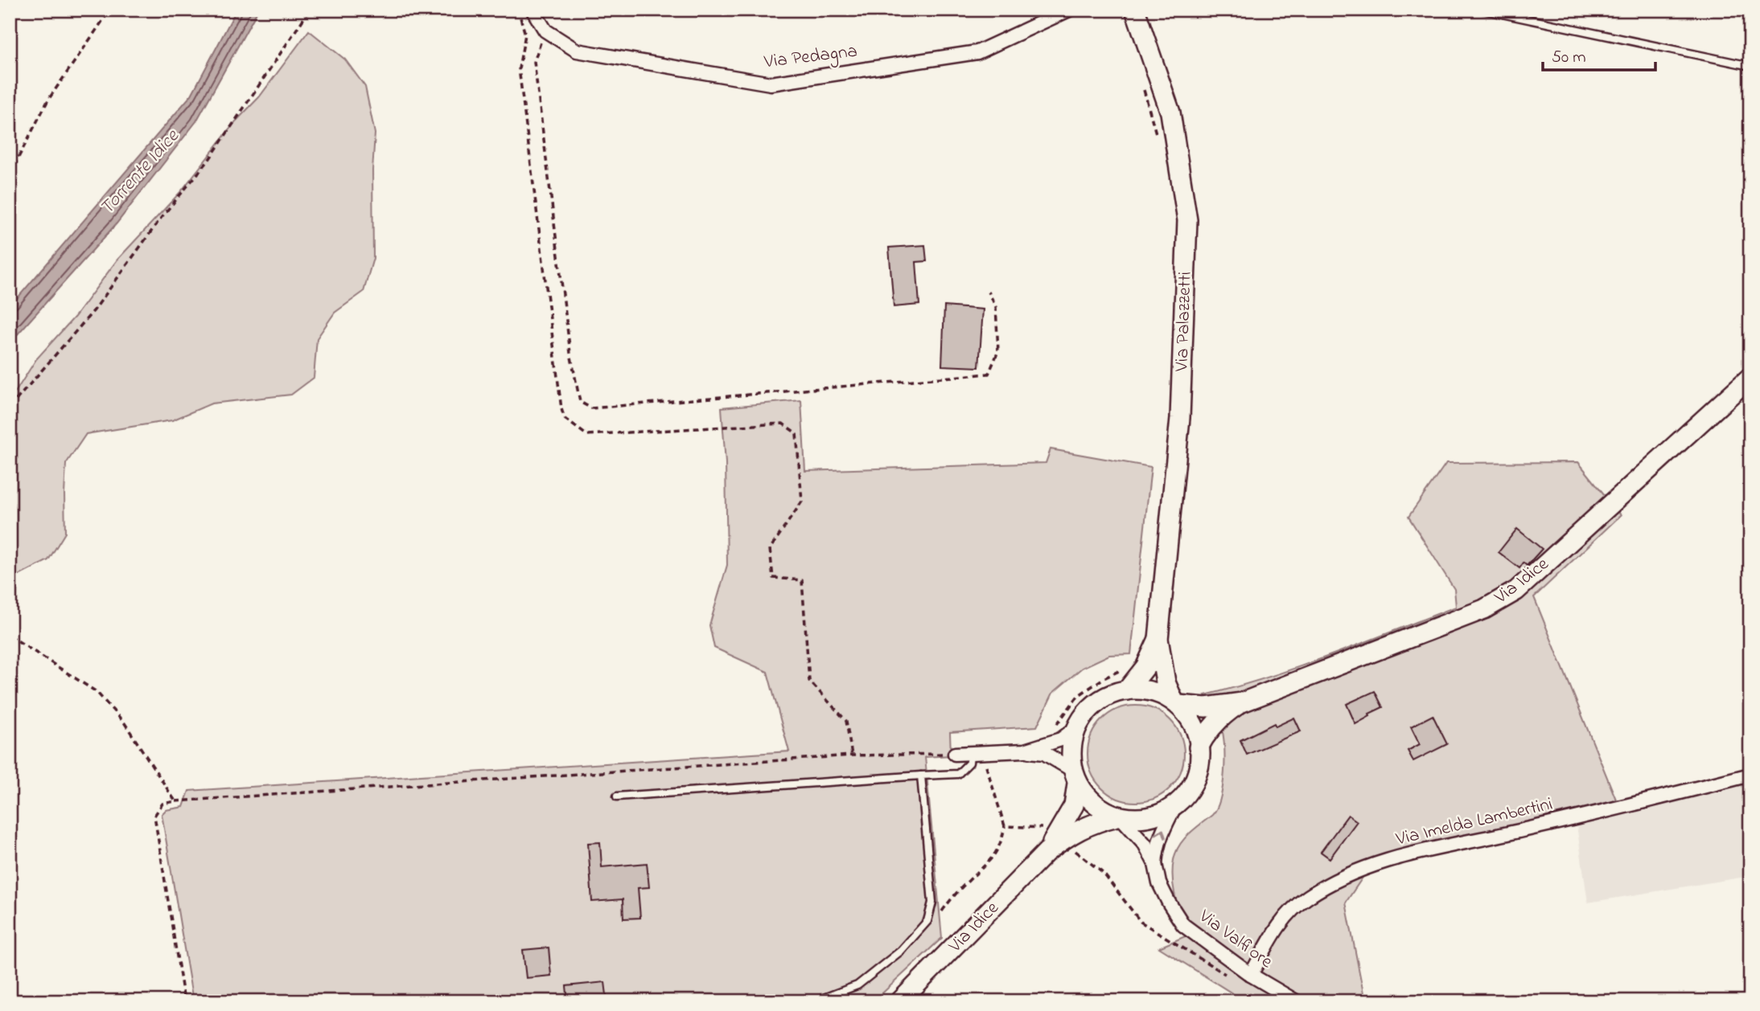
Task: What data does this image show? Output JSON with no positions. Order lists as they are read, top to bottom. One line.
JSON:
{"streets":{"main road":["Via Palazzetti","Via Idice"],"street":["Via Pedagna","Via Imelda Lambertini","Via Valfiore"]},"crossings":[["Via Palazzetti","Via Idice"],["Via Palazzetti","Via Valfiore"],["Via Idice","Via Valfiore"],["Via Imelda Lambertini","Via Valfiore"]],"water":["Torrente Idice"],"scale_bar":"50 m"}
